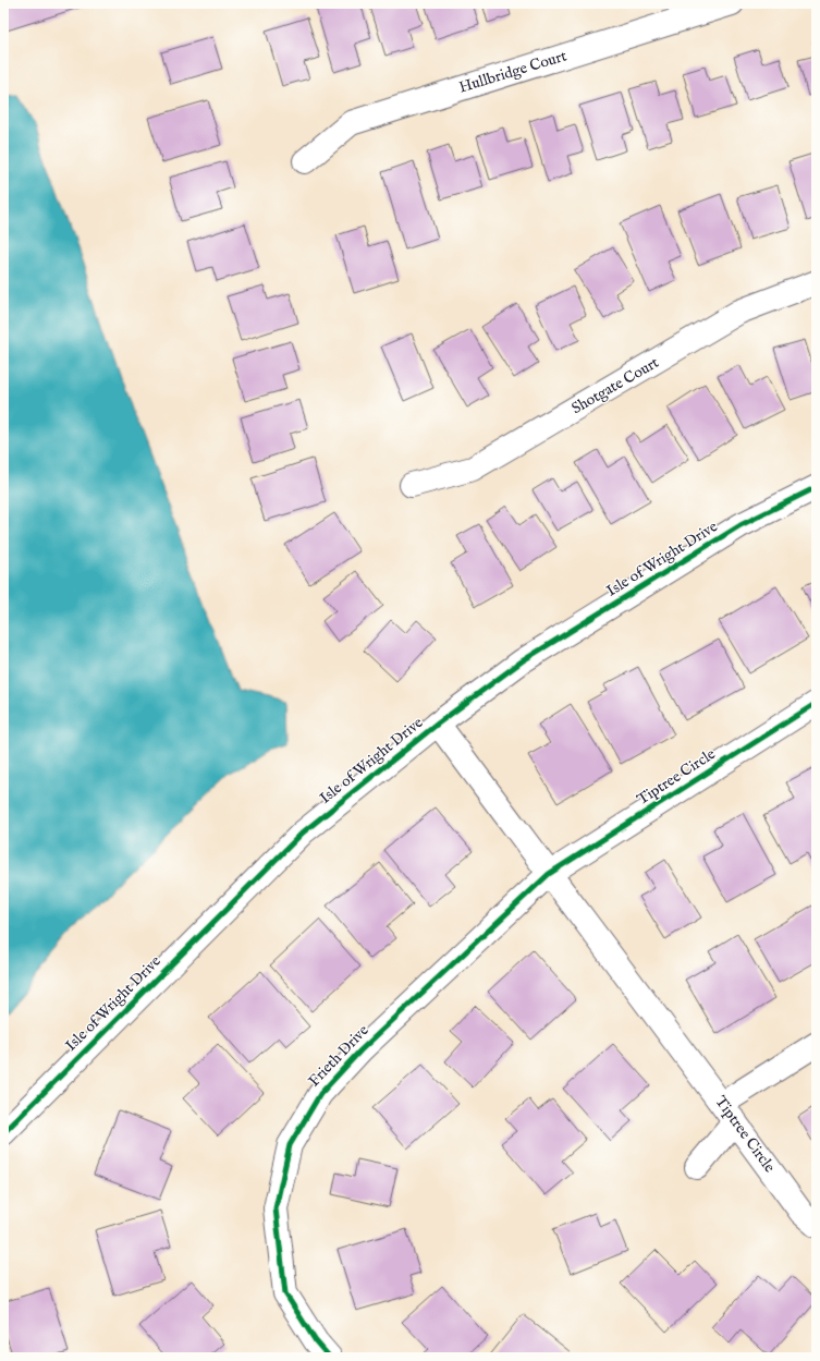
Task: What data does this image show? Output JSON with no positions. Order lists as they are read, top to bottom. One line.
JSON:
{"streets":{"street":["Hullbridge Court","Shotgate Court","Isle of Wright Drive","Tiptree Circle","Frieth Drive"]},"crossings":[["Isle of Wright Drive","Tiptree Circle"],["Tiptree Circle","Frieth Drive"]]}
